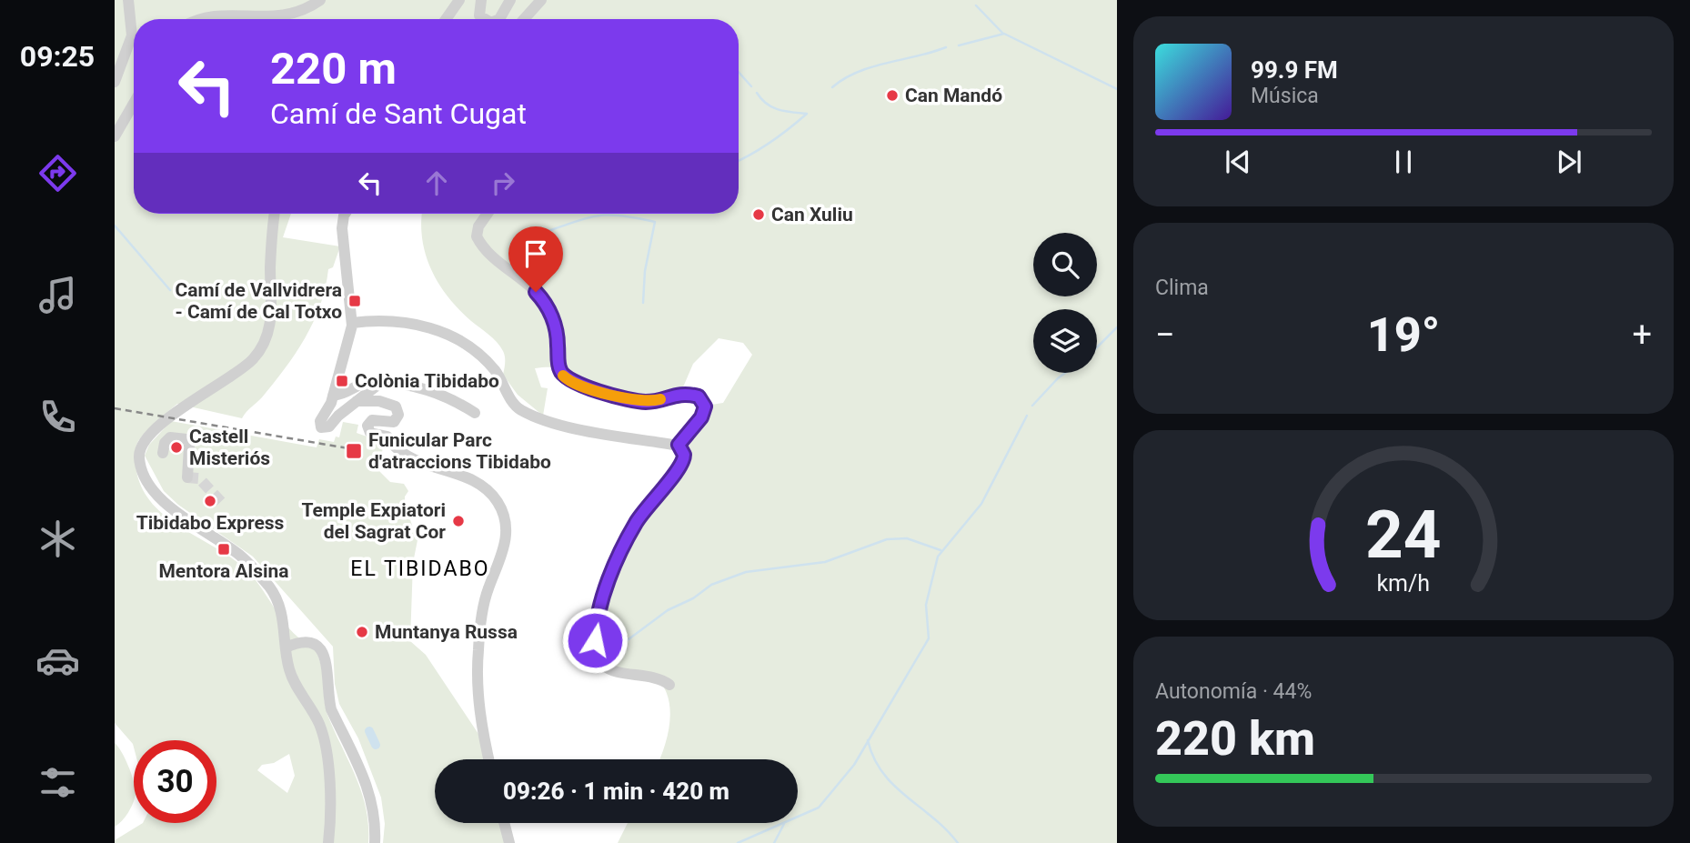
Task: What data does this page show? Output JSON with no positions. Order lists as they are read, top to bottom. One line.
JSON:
{"districts":["EL TIBIDABO"],"places":{"other":["Can Mandó","Can Xuliu","Castell Misteriós","Tibidabo Express","Temple Expiatori del Sagrat Cor","Muntanya Russa"],"transit":["Camí de Vallvidrera - Camí de Cal Totxo","Colònia Tibidabo","Funicular Parc d'atraccions Tibidabo","Mentora Alsina"]},"page":{"tabs":"09:25","turn":["220 m","Camí de Sant Cugat"],"song":["99.9 FM","Música"],"tile":["Clima",["Autonomía · 44%","220 km"]],"heat":["−","19°","+"],"limit":"30","trip":"09:26 · 1 min · 420 m","gauge":["24","km/h"]}}
